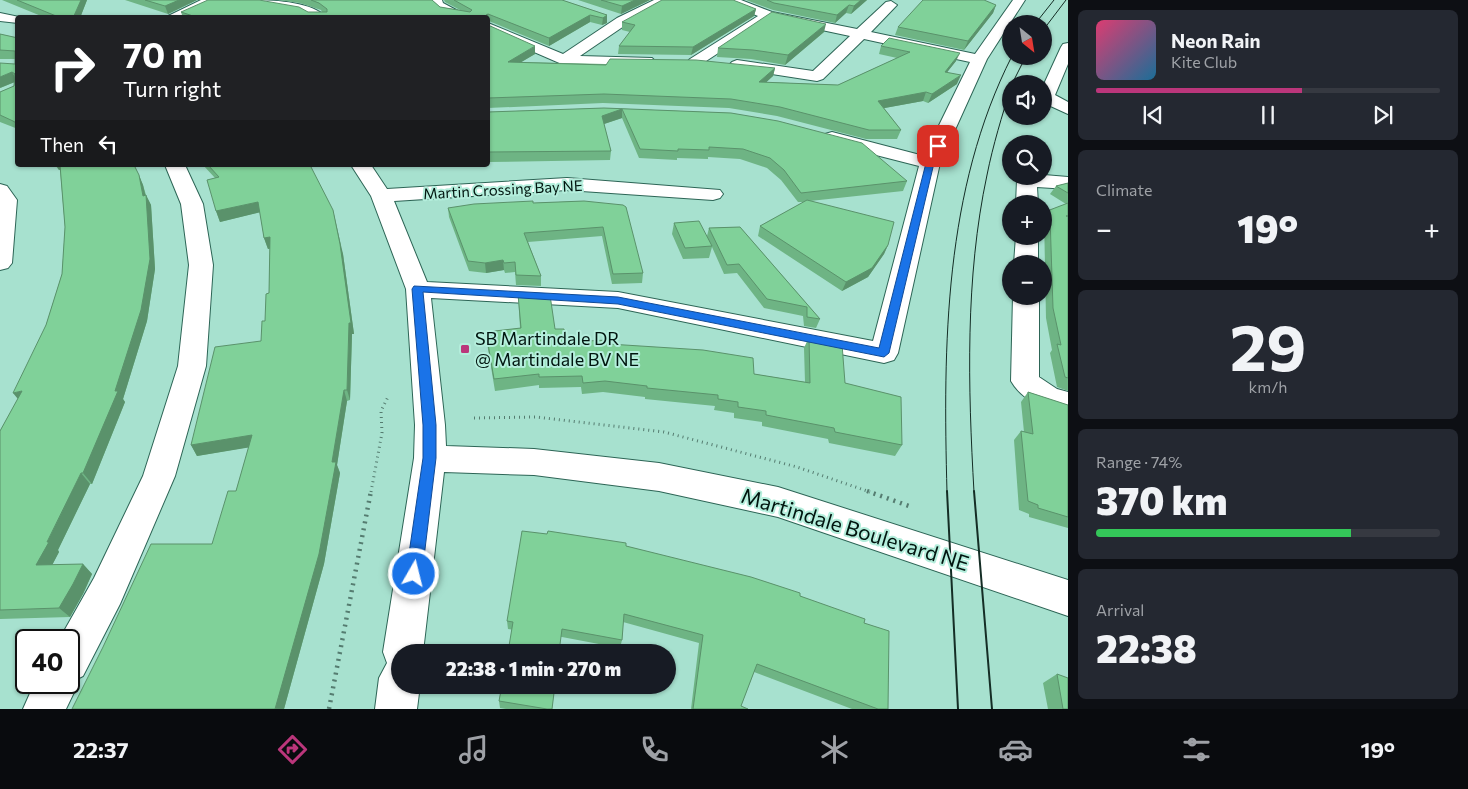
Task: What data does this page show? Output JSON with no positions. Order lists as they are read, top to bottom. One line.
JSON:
{"streets":{"street":["Martin Crossing Bay NE","Martindale Boulevard NE"]},"places":{"transit":["SB Martindale DR @ Martindale BV NE"]},"north":"bottom right","page":{"map_buttons":["+","−"],"turn":["70 m","Turn right"],"song":["Neon Rain","Kite Club"],"then":"Then","tile":["Climate",["29","km/h"],["Range · 74%","370 km"],["Arrival","22:38"]],"heat":["−","19°","+"],"limit":"40","trip":"22:38 · 1 min · 270 m","tabs":["22:37","19°"]}}
